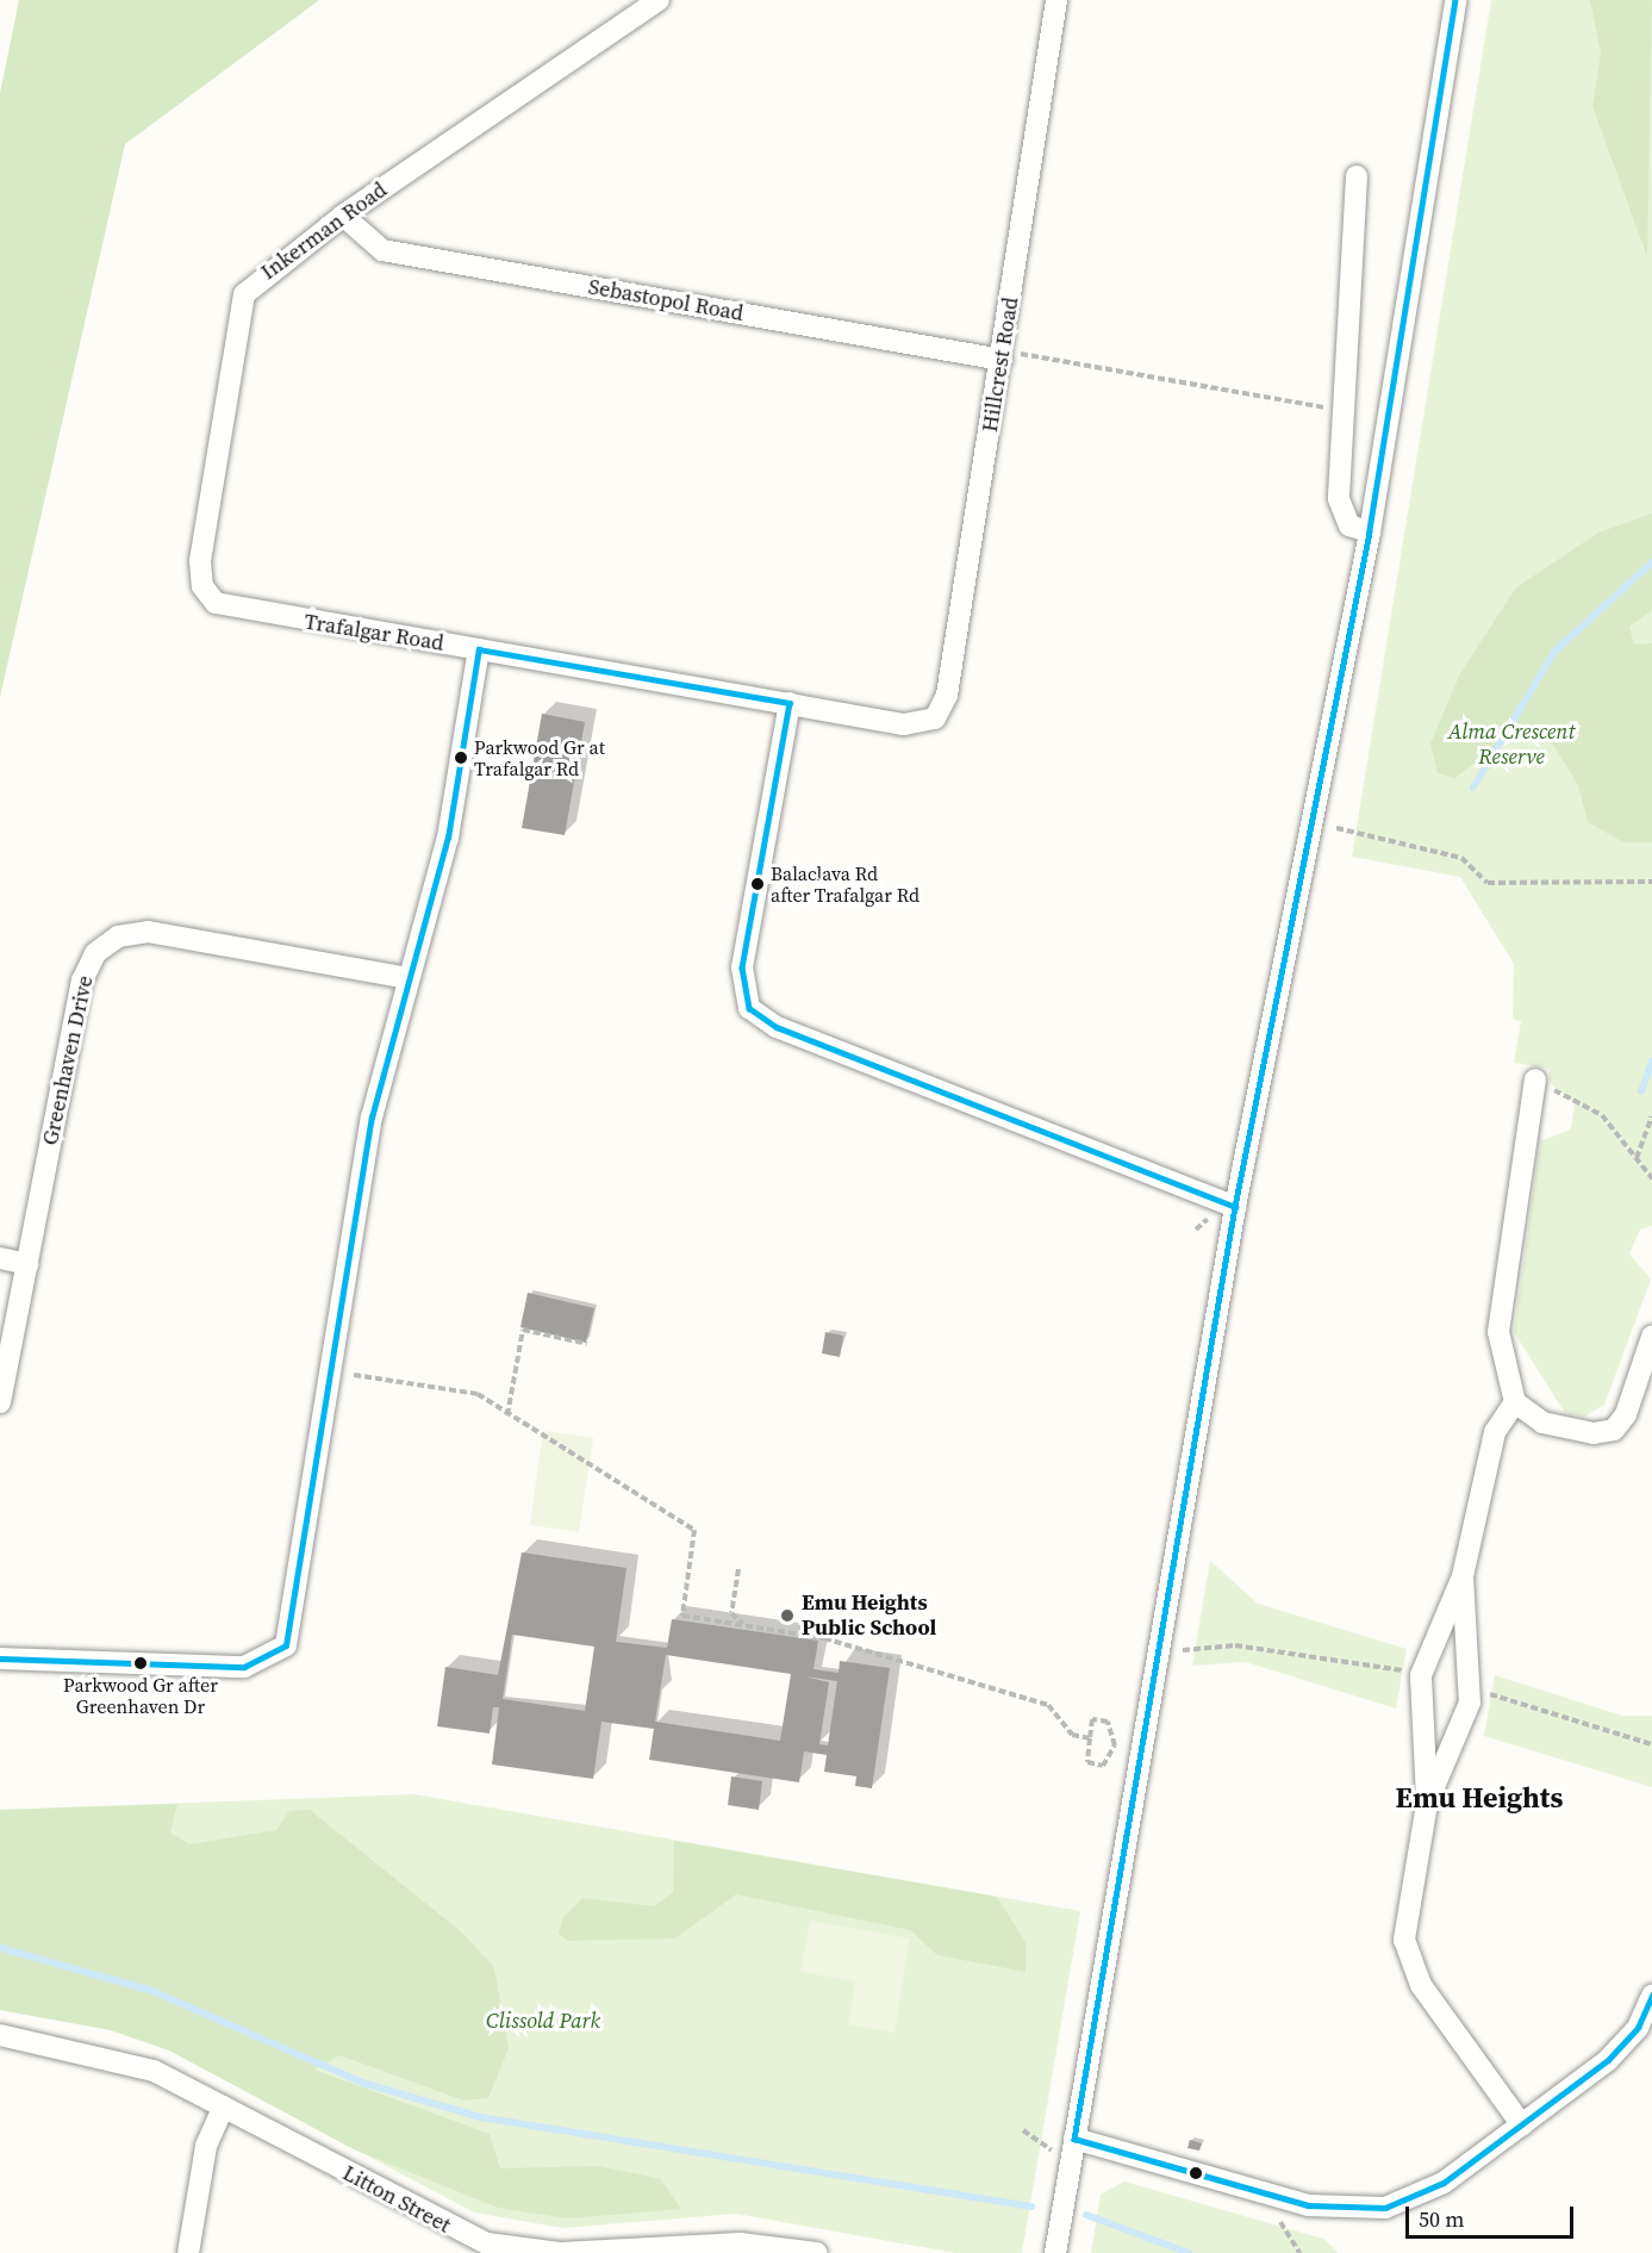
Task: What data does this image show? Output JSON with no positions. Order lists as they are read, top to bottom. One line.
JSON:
{"streets":{"street":["Inkerman Road","Sebastopol Road","Hillcrest Road","Trafalgar Road","Greenhaven Drive","Litton Street"]},"crossings":[["Inkerman Road","Sebastopol Road"],["Inkerman Road","Trafalgar Road"],["Sebastopol Road","Hillcrest Road"],["Hillcrest Road","Trafalgar Road"]],"districts":["Emu Heights"],"parks":["Alma Crescent Reserve","Clissold Park"],"places":["Parkwood Gr at Trafalgar Rd","Balaclava Rd after Trafalgar Rd","Emu Heights Public School","Parkwood Gr after Greenhaven Dr"],"scale_bar":"50 m"}
